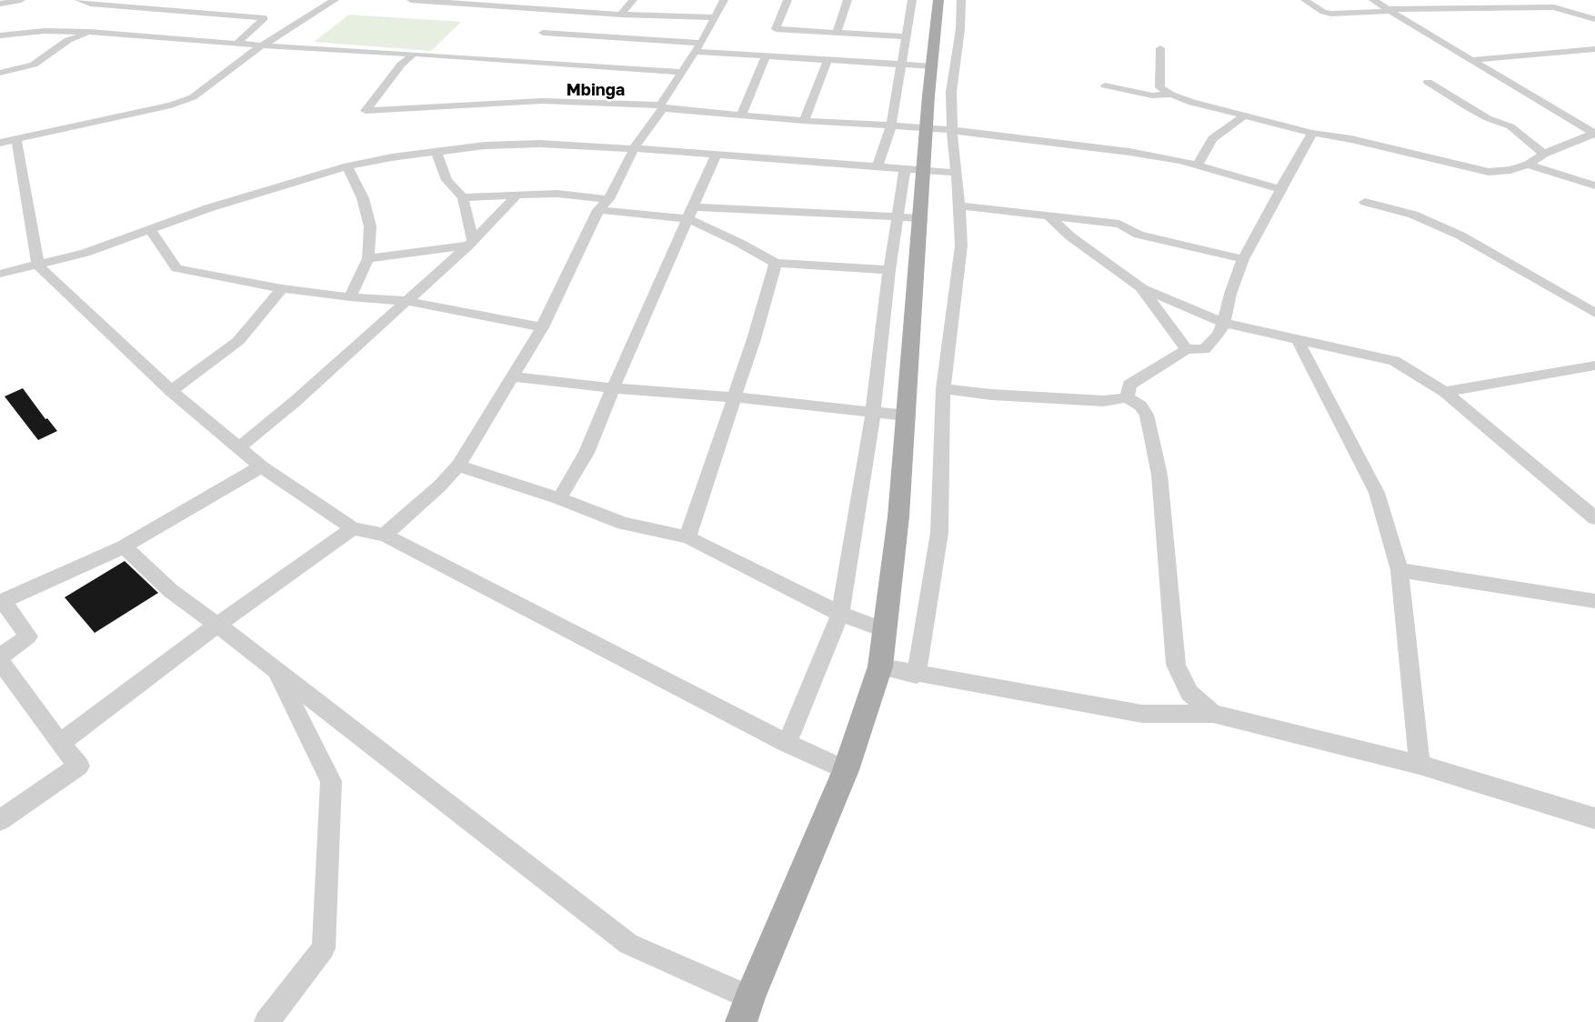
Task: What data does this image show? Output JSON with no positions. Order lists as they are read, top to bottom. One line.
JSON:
{"districts":["Mbinga"]}
